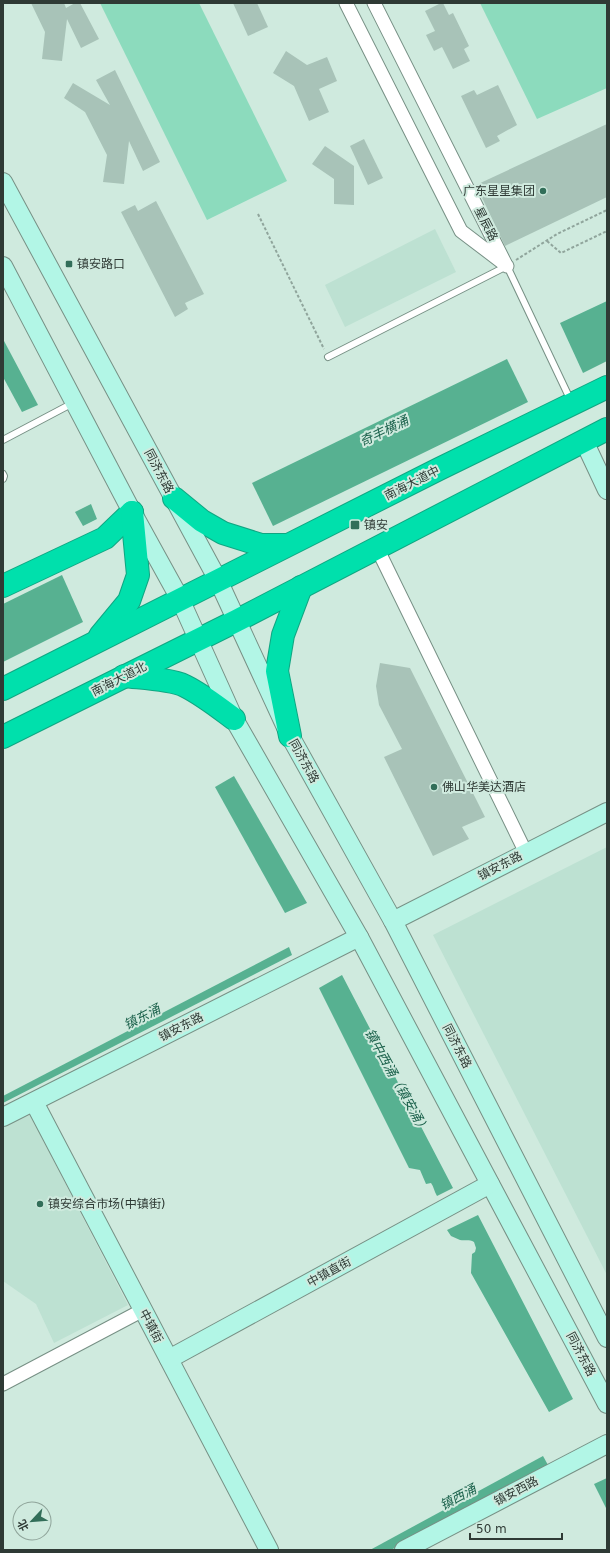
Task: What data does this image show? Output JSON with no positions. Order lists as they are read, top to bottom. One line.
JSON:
{"streets":{"highway":["南海大道中","南海大道北"],"main road":["同济东路","镇安东路","中镇直街","中镇街","镇安西路"],"street":["星辰路"]},"crossings":[["星辰路","南海大道中"],["同济东路","南海大道中"],["同济东路","南海大道北"],["同济东路","镇安东路"],["同济东路","中镇直街"],["镇安东路","中镇街"],["中镇直街","中镇街"]],"water":["奇丰横涌","镇东涌","镇中西涌（镇安涌）","镇西涌"],"places":{"other":["广东星星集团","佛山华美达酒店","镇安综合市场(中镇街)"],"transit":["镇安路口","镇安"]},"scale_bar":"50 m","north":"bottom left"}
